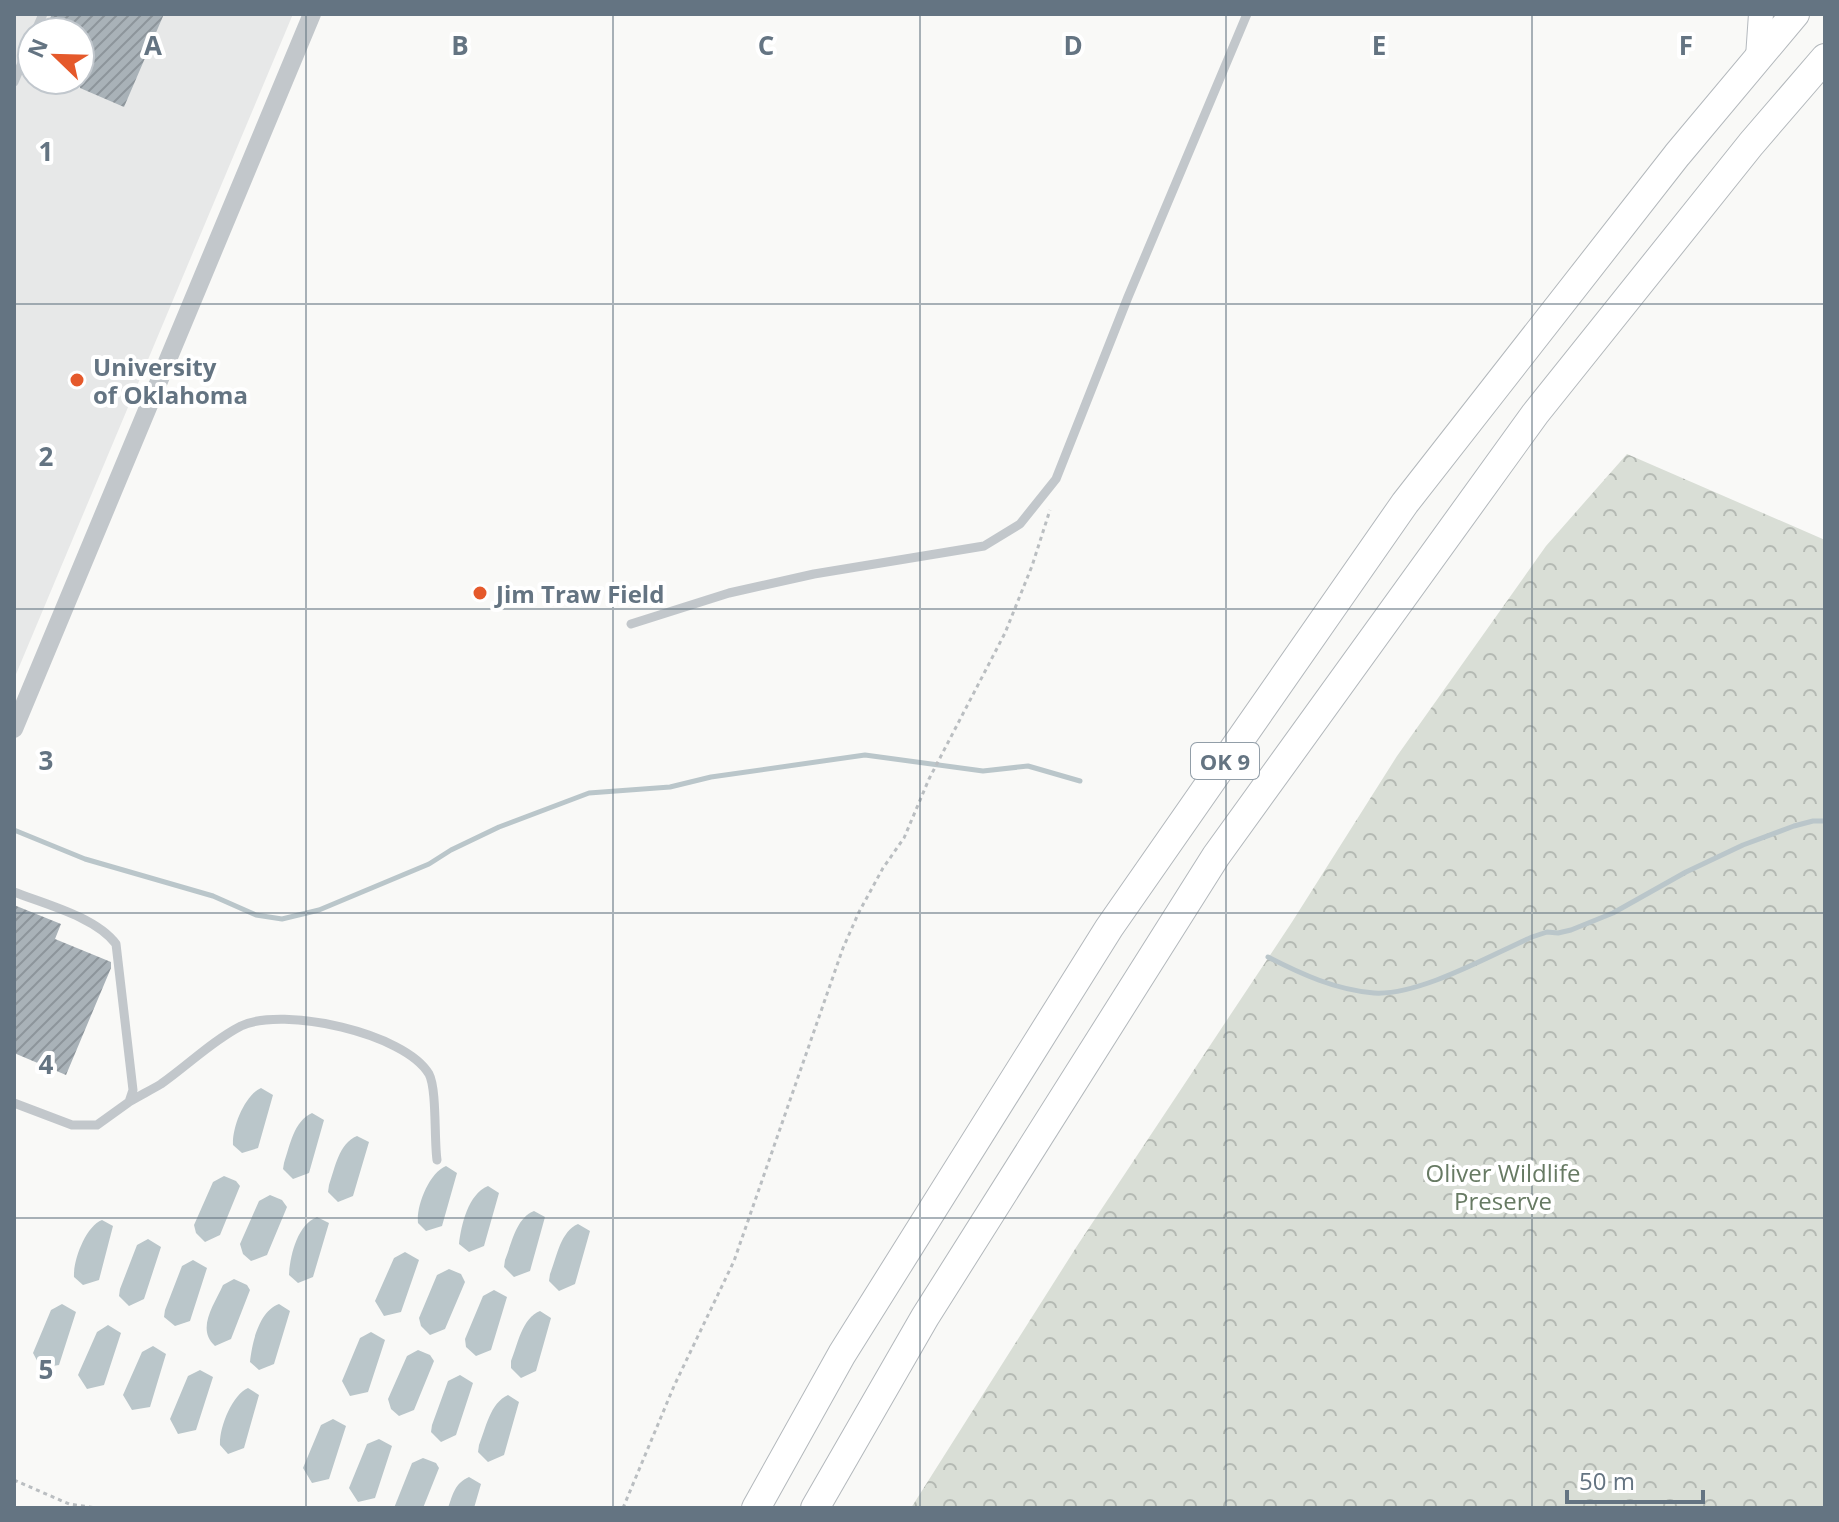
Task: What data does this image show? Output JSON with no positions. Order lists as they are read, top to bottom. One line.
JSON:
{"streets":{"highway":["OK 9"]},"parks":["Oliver Wildlife Preserve"],"places":["University of Oklahoma","Jim Traw Field"],"scale_bar":"50 m","north":"top left","grid":{"columns":["A","B","C","D","E","F"],"rows":["1","2","3","4","5"]}}
